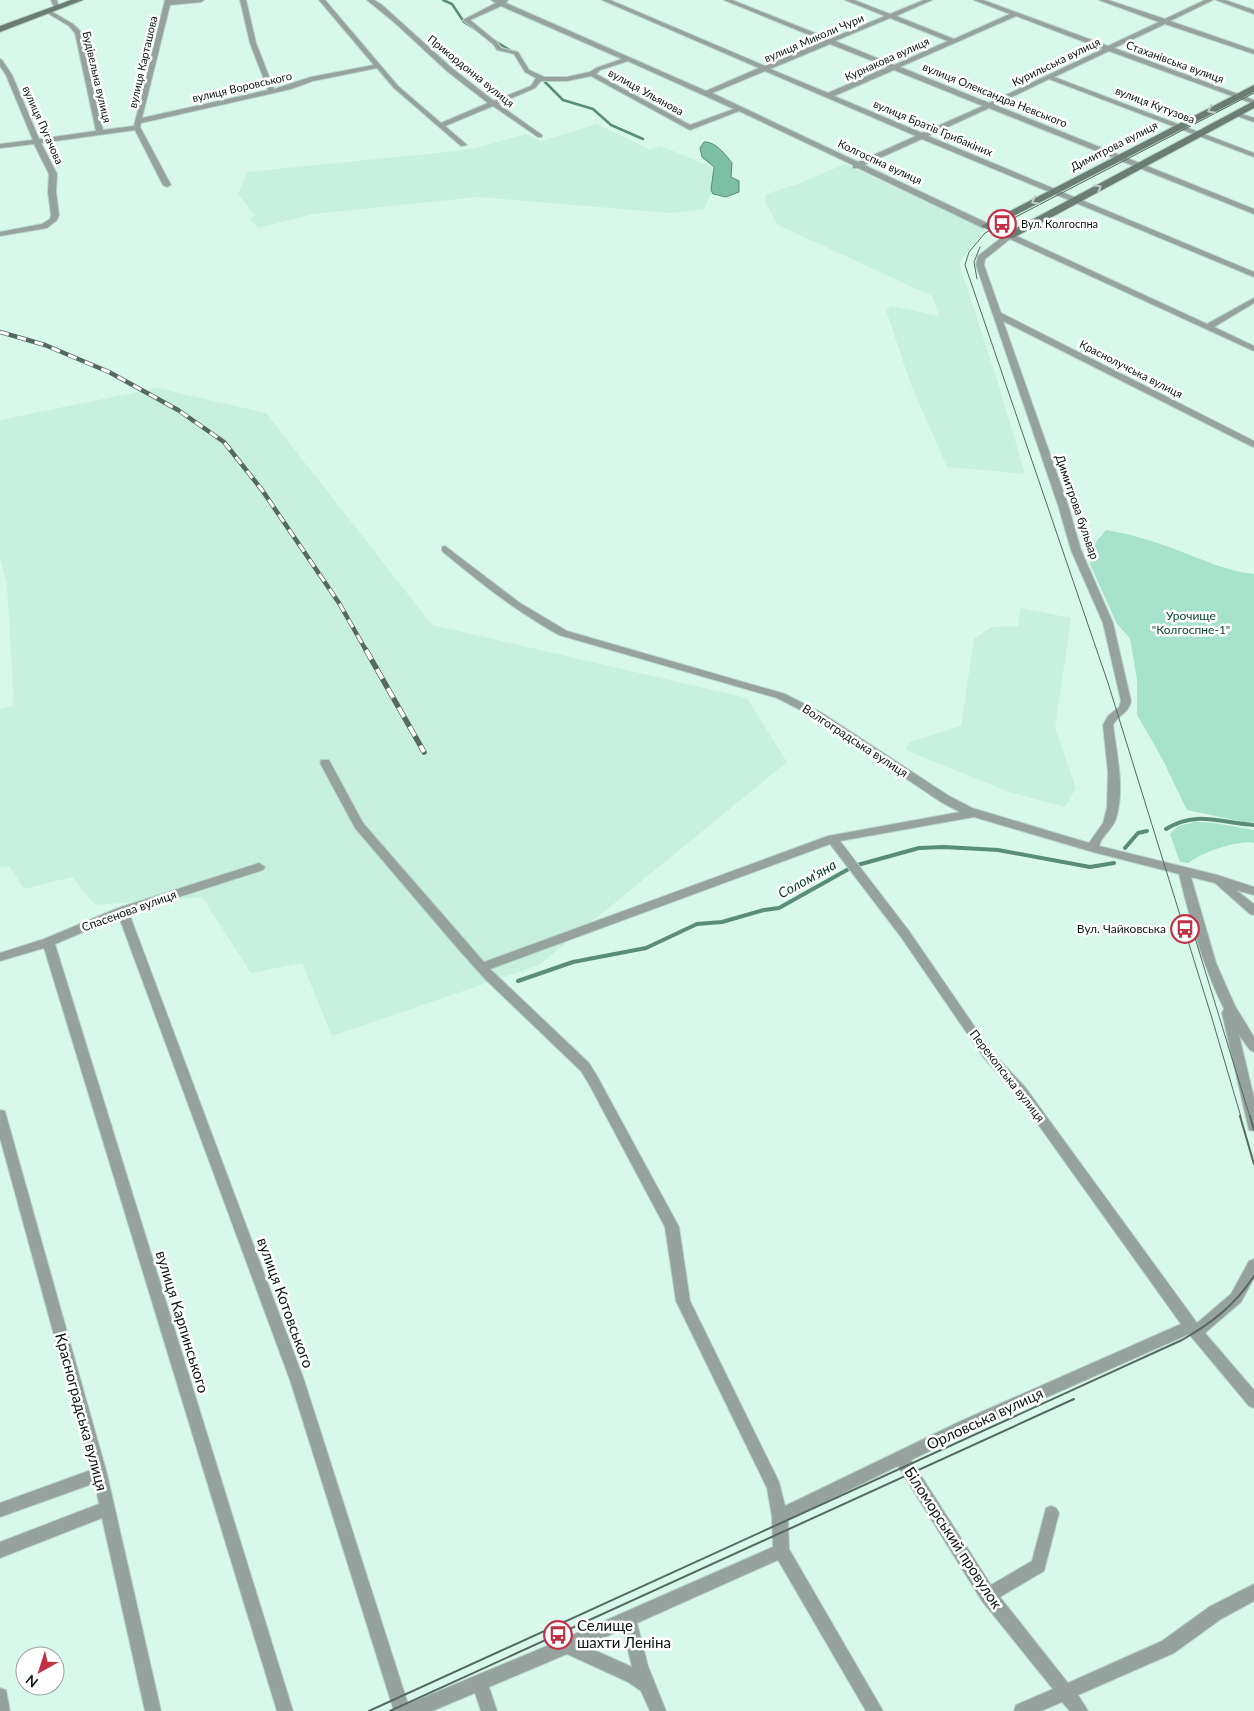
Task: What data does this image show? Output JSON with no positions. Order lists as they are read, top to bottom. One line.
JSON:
{"streets":{"street":["вулиця Миколи Чури","Курнакова вулиця","вулиця Карташова","Курильська вулиця","Стаханівська вулиця","Прикордонна вулиця","Будівельна вулиця","вулиця Воровського","вулиця Ульянова","вулиця Олександра Невського","вулиця Кутузова","вулиця Пугачова","вулиця Братів Грибакіних","Димитрова вулиця","Колгоспна вулиця","Краснолучська вулиця","Димитрова бульвар","Волгоградська вулиця","Спасенова вулиця","Перекопська вулиця","вулиця Котовського","вулиця Карпинського","Красноградська вулиця","Орловська вулиця","Біломорський провулок"]},"crossings":[["вулиця Миколи Чури","вулиця Олександра Невського"],["вулиця Миколи Чури","вулиця Братів Грибакіних"],["вулиця Миколи Чури","Колгоспна вулиця"],["Курнакова вулиця","Стаханівська вулиця"],["Курнакова вулиця","вулиця Олександра Невського"],["Курнакова вулиця","вулиця Братів Грибакіних"],["вулиця Карташова","вулиця Воровського"],["Курильська вулиця","Стаханівська вулиця"],["Курильська вулиця","вулиця Олександра Невського"],["Курильська вулиця","вулиця Кутузова"],["Курильська вулиця","вулиця Братів Грибакіних"],["Курильська вулиця","Колгоспна вулиця"],["Стаханівська вулиця","Димитрова вулиця"],["Будівельна вулиця","вулиця Воровського"],["вулиця Воровського","вулиця Пугачова"],["вулиця Ульянова","Колгоспна вулиця"],["вулиця Олександра Невського","Димитрова вулиця"],["вулиця Кутузова","Димитрова вулиця"],["вулиця Братів Грибакіних","Димитрова вулиця"],["Димитрова вулиця","Колгоспна вулиця"],["Колгоспна вулиця","Димитрова бульвар"],["Краснолучська вулиця","Димитрова бульвар"],["Димитрова бульвар","Волгоградська вулиця"],["Спасенова вулиця","вулиця Котовського"],["Спасенова вулиця","вулиця Карпинського"],["Перекопська вулиця","Орловська вулиця"],["Орловська вулиця","Біломорський провулок"]],"water":["Солом'яна"],"parks":["Урочище \"Колгоспне-1\""],"places":{"bus stop":["Вул. Колгоспна","Вул. Чайковська","Селище шахти Леніна"]},"north":"bottom left"}
